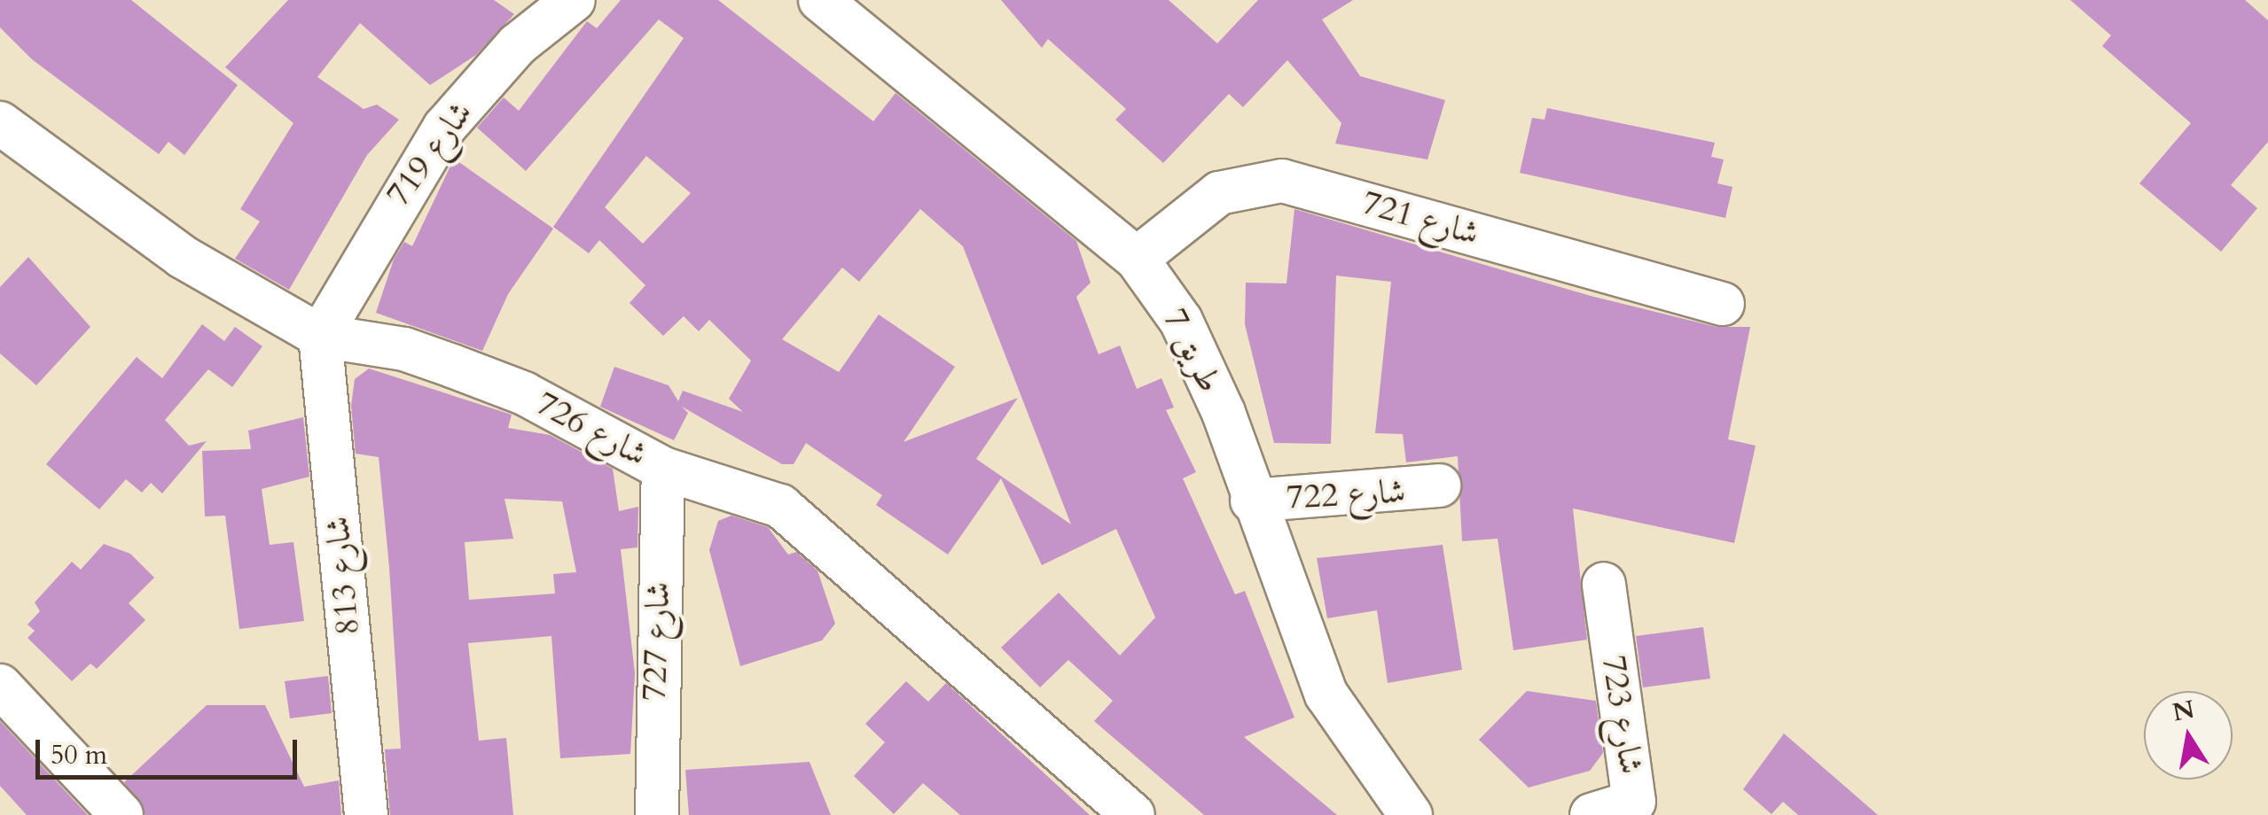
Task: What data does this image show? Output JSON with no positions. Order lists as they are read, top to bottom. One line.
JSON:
{"streets":{"street":["شارع 719","شارع 721","7 طريق","شارع 726","شارع 722","شارع 813","شارع 727","شارع 723"]},"crossings":[["شارع 719","شارع 726"],["شارع 719","شارع 813"],["شارع 721","7 طريق"],["7 طريق","شارع 722"],["شارع 726","شارع 813"],["شارع 726","شارع 727"]],"scale_bar":"50 m","north":"top"}
